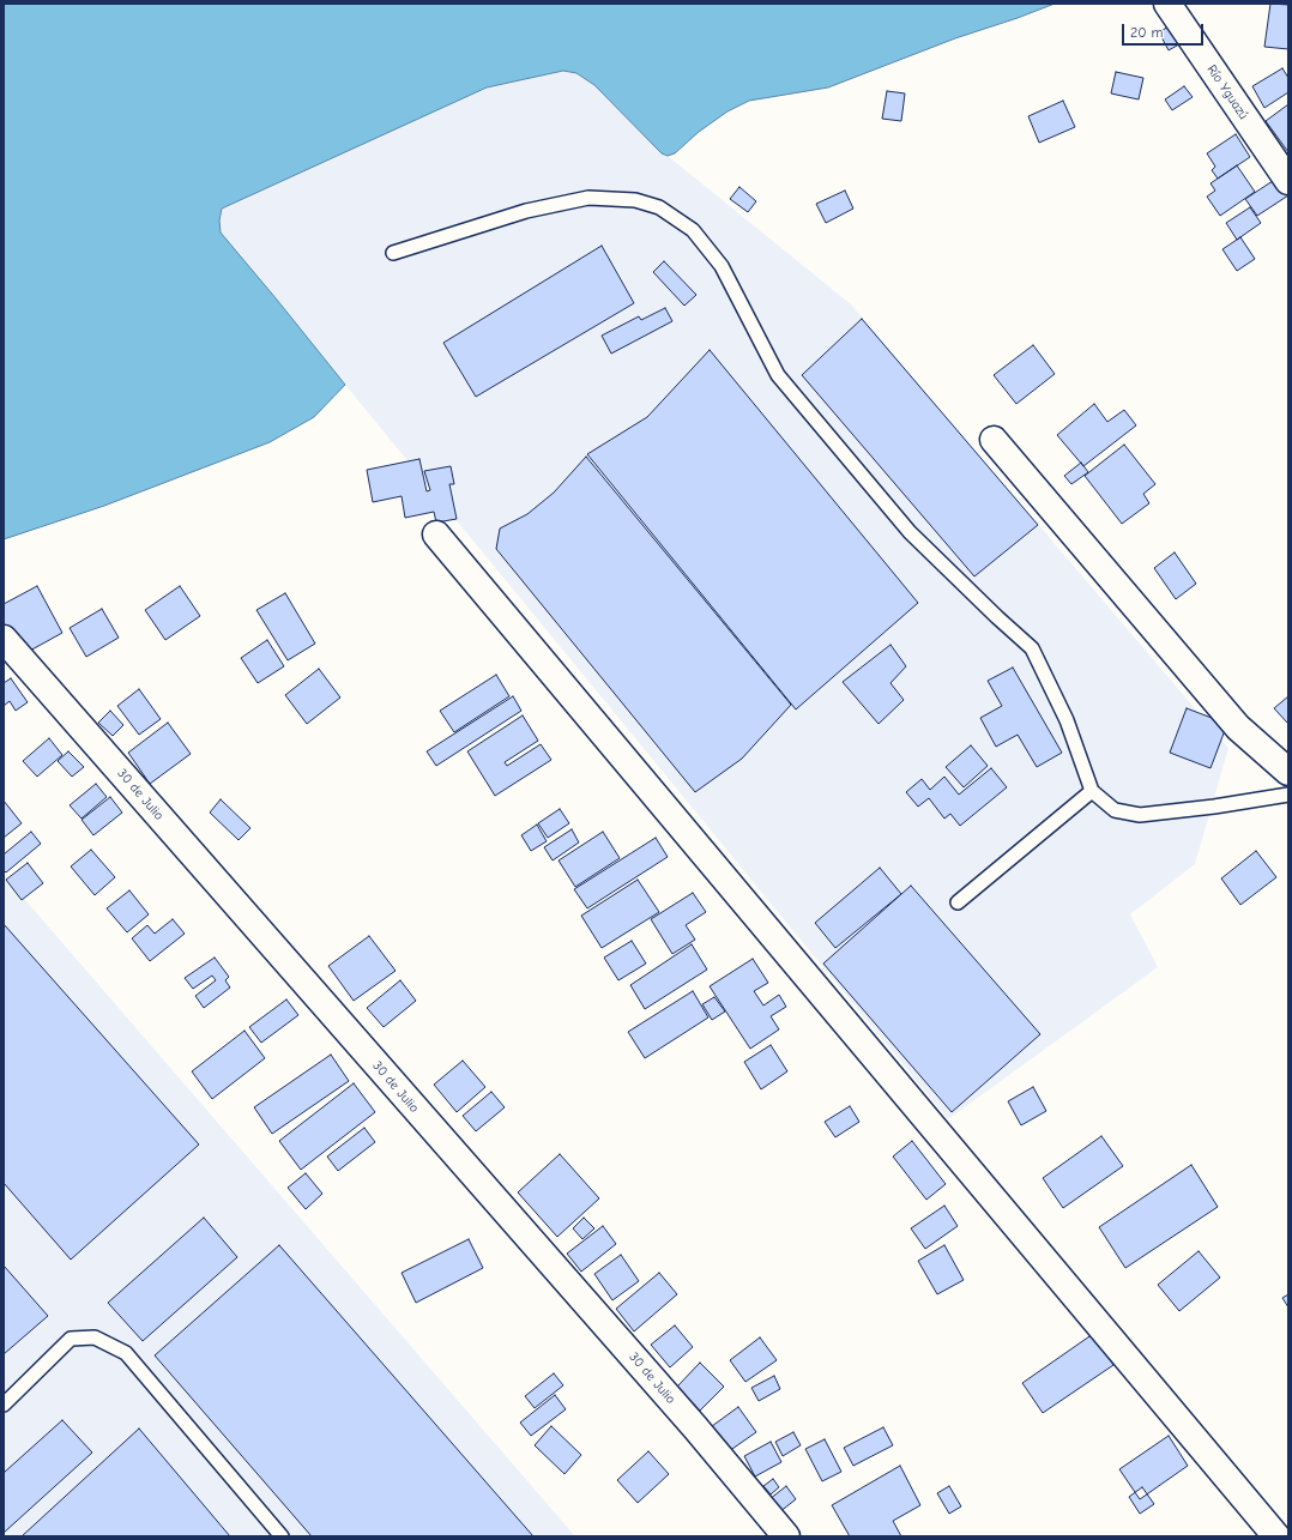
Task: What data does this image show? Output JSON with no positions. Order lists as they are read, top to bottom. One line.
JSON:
{"streets":{"street":["Río Yguazú","30 de Julio"]},"scale_bar":"20 m"}
